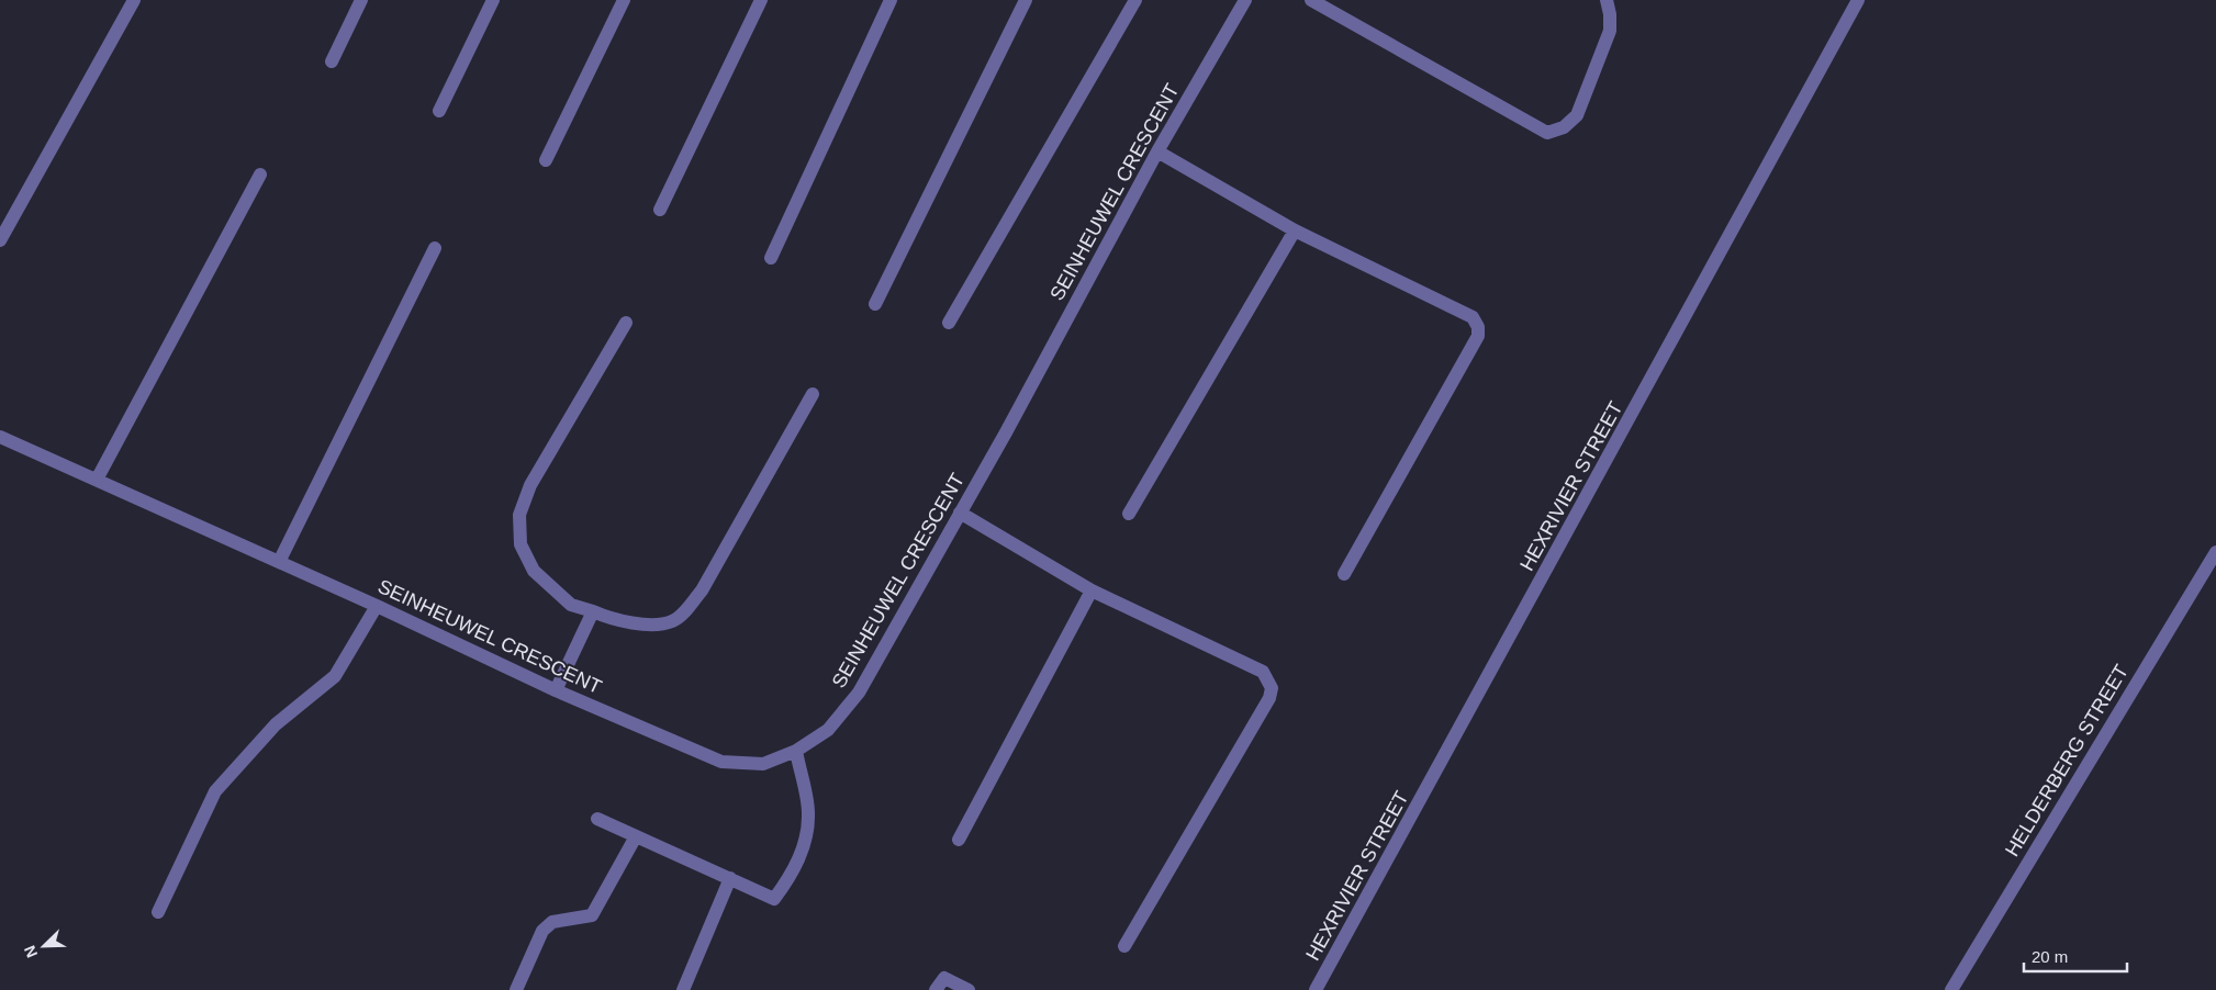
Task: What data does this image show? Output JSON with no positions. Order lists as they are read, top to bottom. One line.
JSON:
{"streets":{"street":["SEINHEUWEL CRESCENT","HEXRIVIER STREET","HELDERBERG STREET"]},"scale_bar":"20 m","north":"bottom left"}
